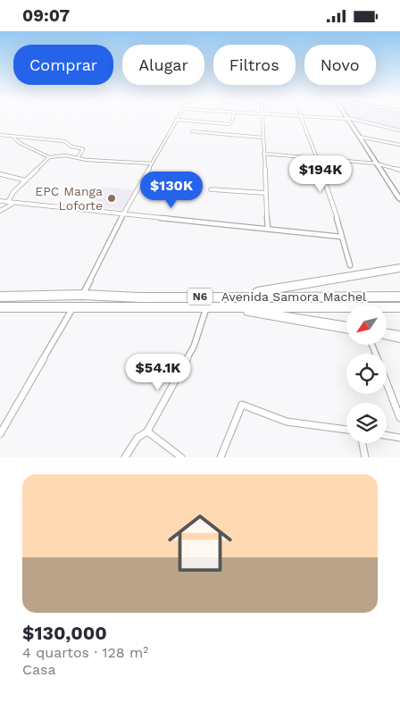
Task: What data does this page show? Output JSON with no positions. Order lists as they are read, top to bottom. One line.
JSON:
{"streets":{"highway":["N6","Avenida Samora Machel"]},"places":["EPC Manga Loforte"],"north":"bottom left","page":{"status":"09:07","chip":["Comprar","Alugar","Filtros","Novo"],"price":["$194K","$130K","$54.1K"],"list":[{"name":"$130,000","note":"4 quartos · 128 m² · Casa"}]}}
